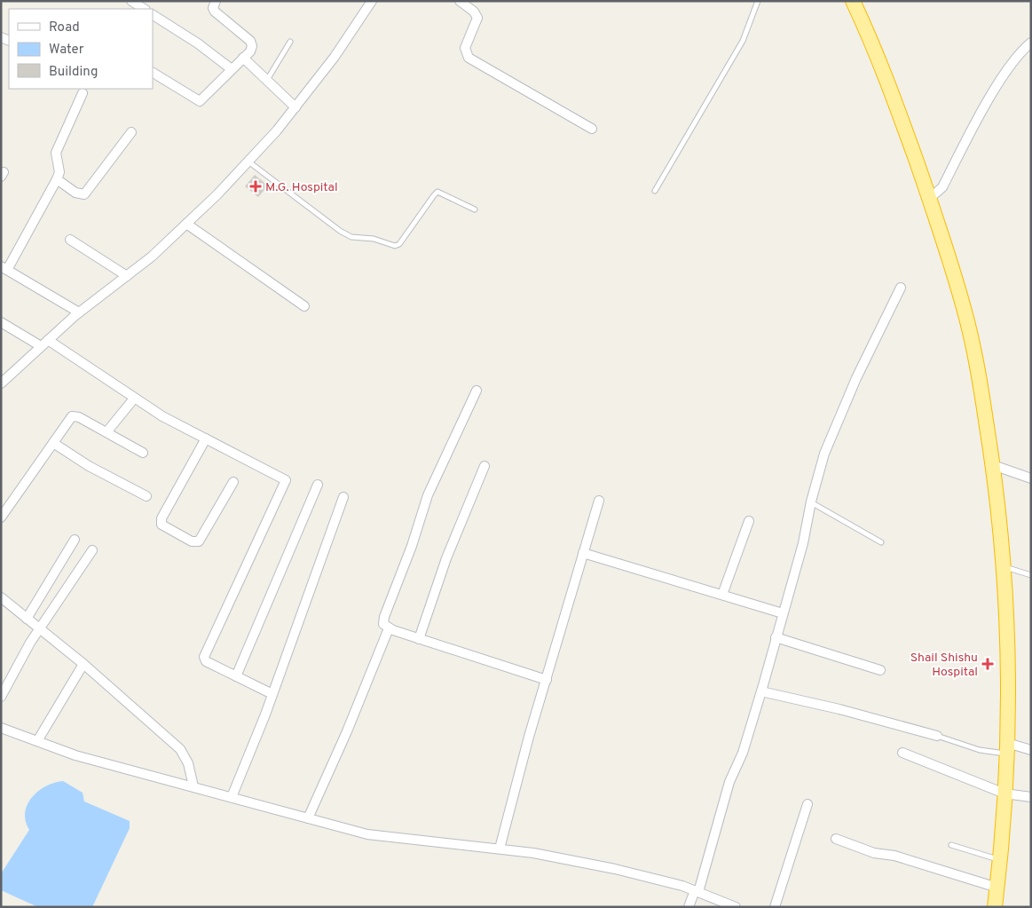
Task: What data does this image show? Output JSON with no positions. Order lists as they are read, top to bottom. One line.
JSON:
{"places":{"health":["M.G. Hospital","Shail Shishu Hospital"]},"legend":["Road","Water","Building"]}
